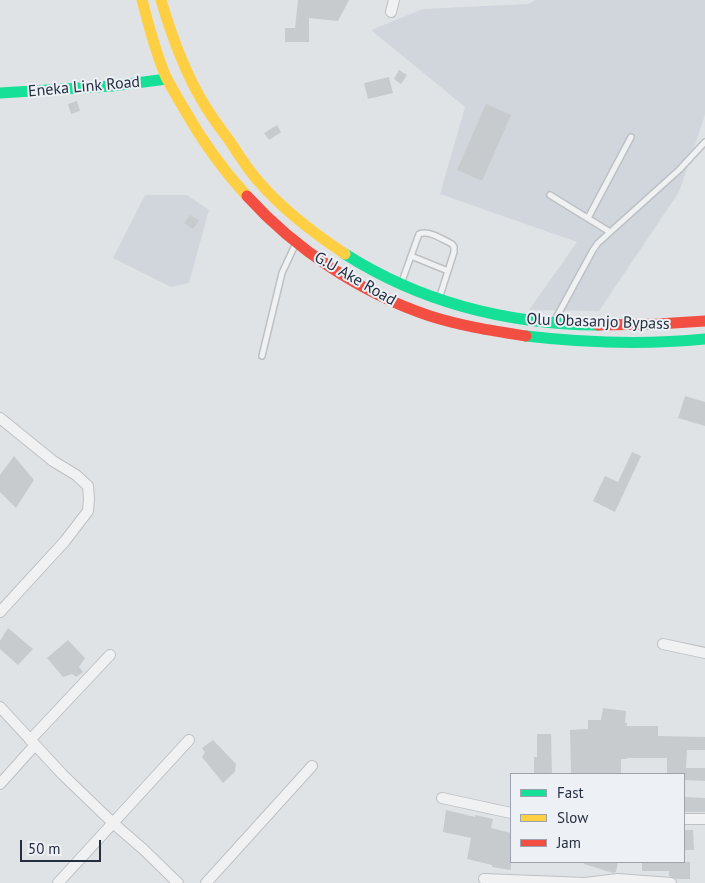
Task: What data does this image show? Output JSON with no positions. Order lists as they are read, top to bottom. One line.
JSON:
{"streets":{"main road":["Eneka Link Road","G.U Ake Road","Olu Obasanjo Bypass"]},"crossings":[["Eneka Link Road","G.U Ake Road"]],"legend":["Fast","Slow","Jam"],"scale_bar":"50 m"}
